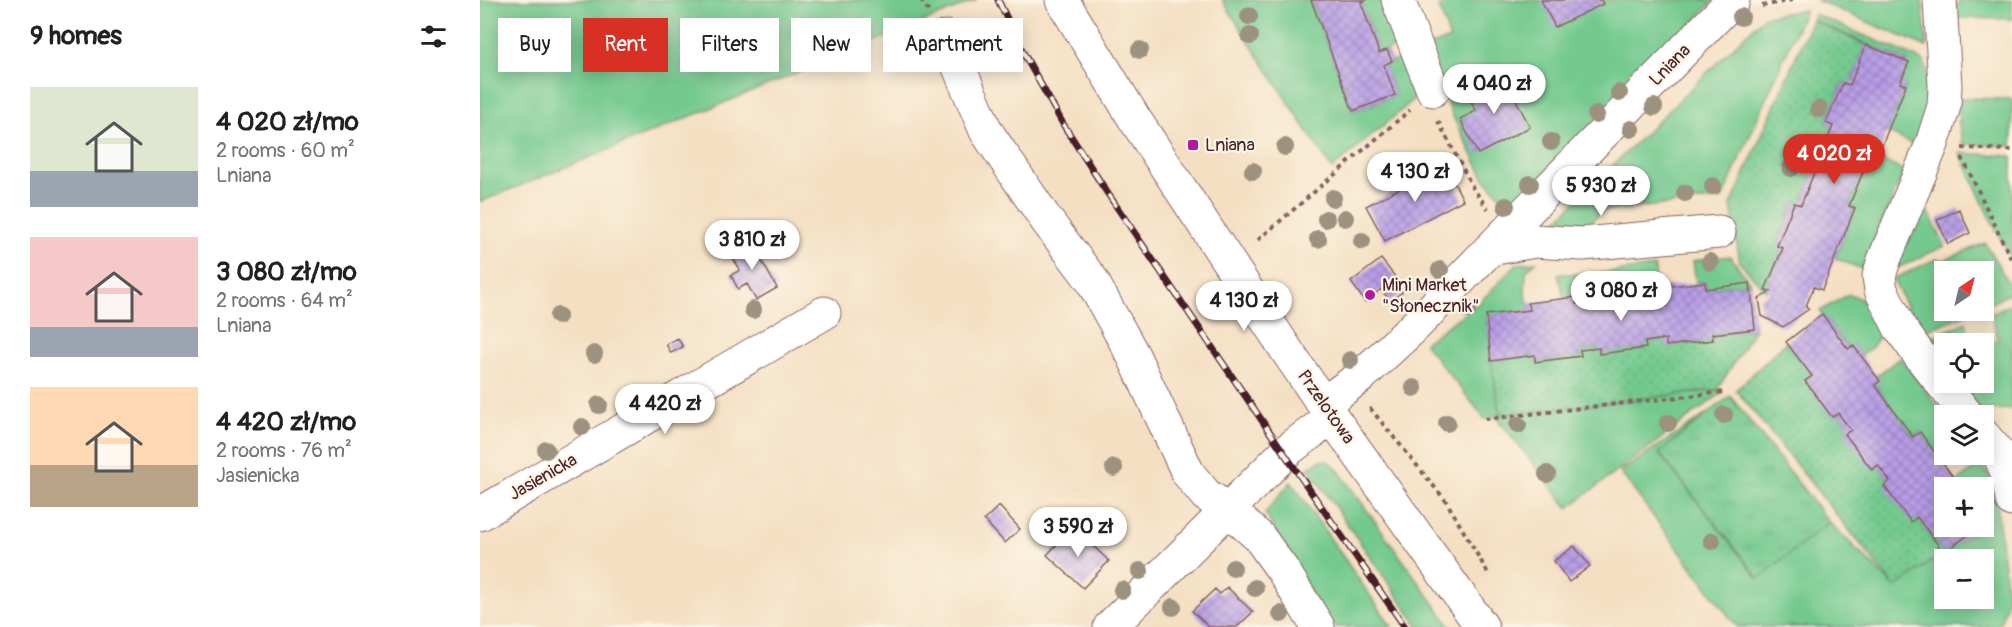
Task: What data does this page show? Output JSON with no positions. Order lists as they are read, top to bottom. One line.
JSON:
{"streets":{"street":["Lniana","Przelotowa","Jasienicka"]},"crossings":[["Lniana","Przelotowa"]],"places":{"transit":["Lniana"],"other":["Mini Market \"Słonecznik\""]},"north":"top right","page":{"heading":"9 homes","chip":["Buy","Rent","Filters","New","Apartment"],"price":["4 040 zł","4 020 zł","4 130 zł","5 930 zł","3 810 zł","3 080 zł","4 130 zł","4 420 zł","3 590 zł"],"list":[{"name":"4 020 zł/mo","note":"2 rooms · 60 m² · Lniana"},{"name":"3 080 zł/mo","note":"2 rooms · 64 m² · Lniana"},{"name":"4 420 zł/mo","note":"2 rooms · 76 m² · Jasienicka"}],"map_buttons":["+","−"]}}
